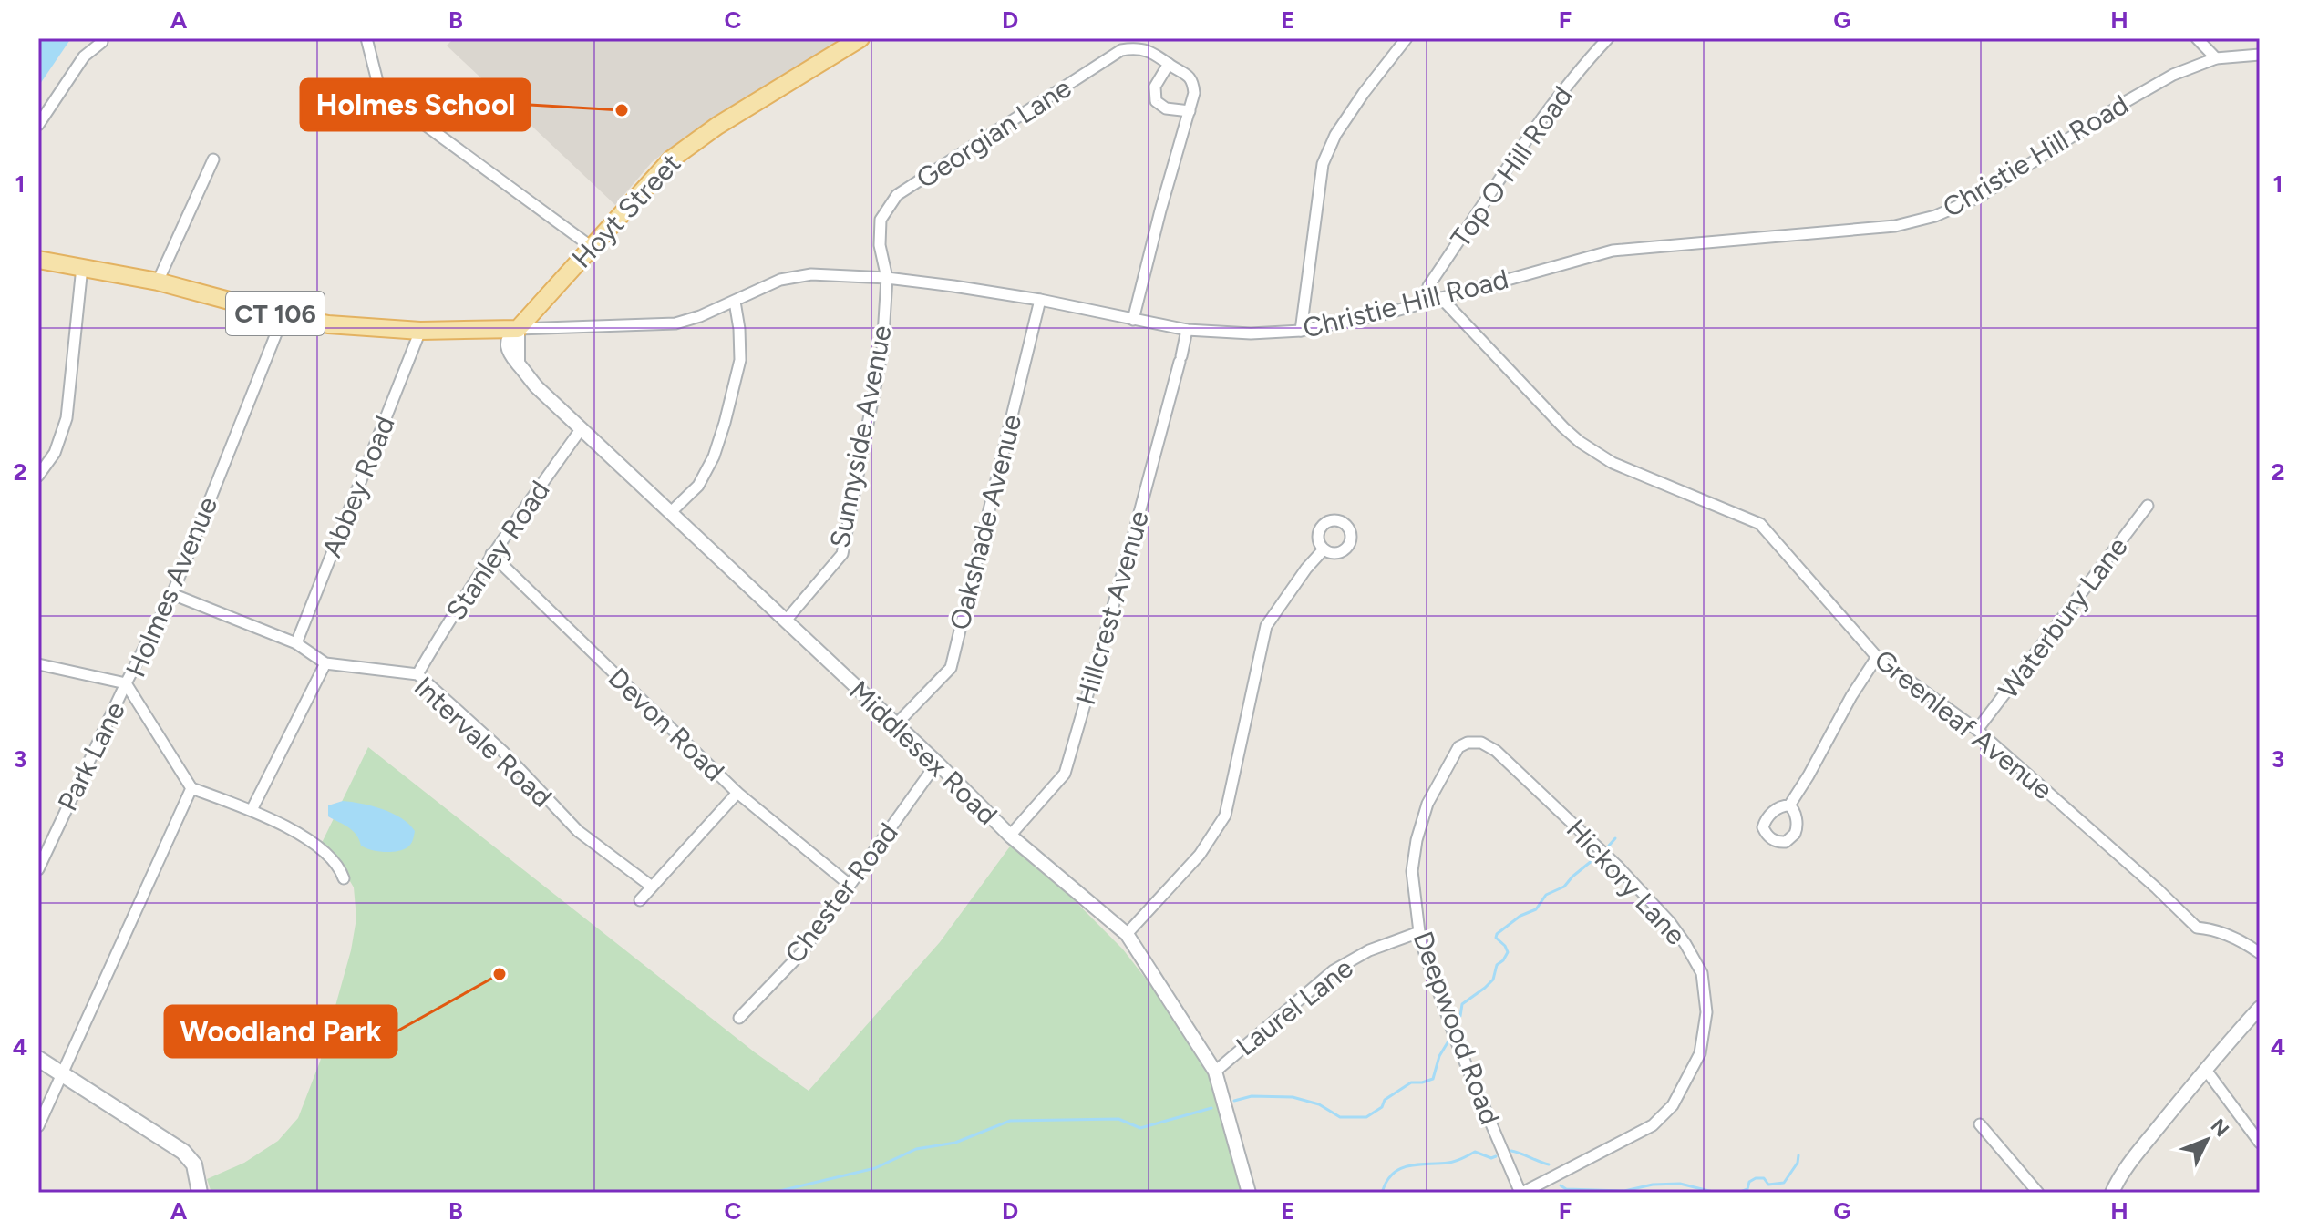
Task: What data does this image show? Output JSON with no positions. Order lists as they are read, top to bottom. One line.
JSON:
{"streets":{"main road":["Hoyt Street","CT 106"],"street":["Georgian Lane","Christie Hill Road","Top O Hill Road","Sunnyside Avenue","Abbey Road","Oakshade Avenue","Stanley Road","Holmes Avenue","Hillcrest Avenue","Waterbury Lane","Devon Road","Greenleaf Avenue","Intervale Road","Middlesex Road","Park Lane","Hickory Lane","Chester Road","Laurel Lane","Deepwood Road"]},"crossings":[["Georgian Lane","Christie Hill Road"],["Georgian Lane","Sunnyside Avenue"],["Christie Hill Road","Top O Hill Road"],["Christie Hill Road","Hoyt Street"],["Christie Hill Road","CT 106"],["Christie Hill Road","Sunnyside Avenue"],["Christie Hill Road","Oakshade Avenue"],["Christie Hill Road","Hillcrest Avenue"],["Christie Hill Road","Greenleaf Avenue"],["Christie Hill Road","Middlesex Road"],["Hoyt Street","CT 106"],["Hoyt Street","Middlesex Road"],["CT 106","Abbey Road"],["CT 106","Holmes Avenue"],["CT 106","Middlesex Road"],["Sunnyside Avenue","Middlesex Road"],["Abbey Road","Intervale Road"],["Oakshade Avenue","Middlesex Road"],["Stanley Road","Devon Road"],["Stanley Road","Intervale Road"],["Stanley Road","Middlesex Road"],["Holmes Avenue","Intervale Road"],["Holmes Avenue","Park Lane"],["Hillcrest Avenue","Middlesex Road"],["Waterbury Lane","Greenleaf Avenue"],["Devon Road","Chester Road"],["Middlesex Road","Chester Road"],["Middlesex Road","Laurel Lane"],["Hickory Lane","Deepwood Road"],["Laurel Lane","Deepwood Road"]],"places":["Holmes School","Woodland Park"],"north":"top right","grid":{"columns":["A","B","C","D","E","F","G","H"],"rows":["1","2","3","4"]}}
